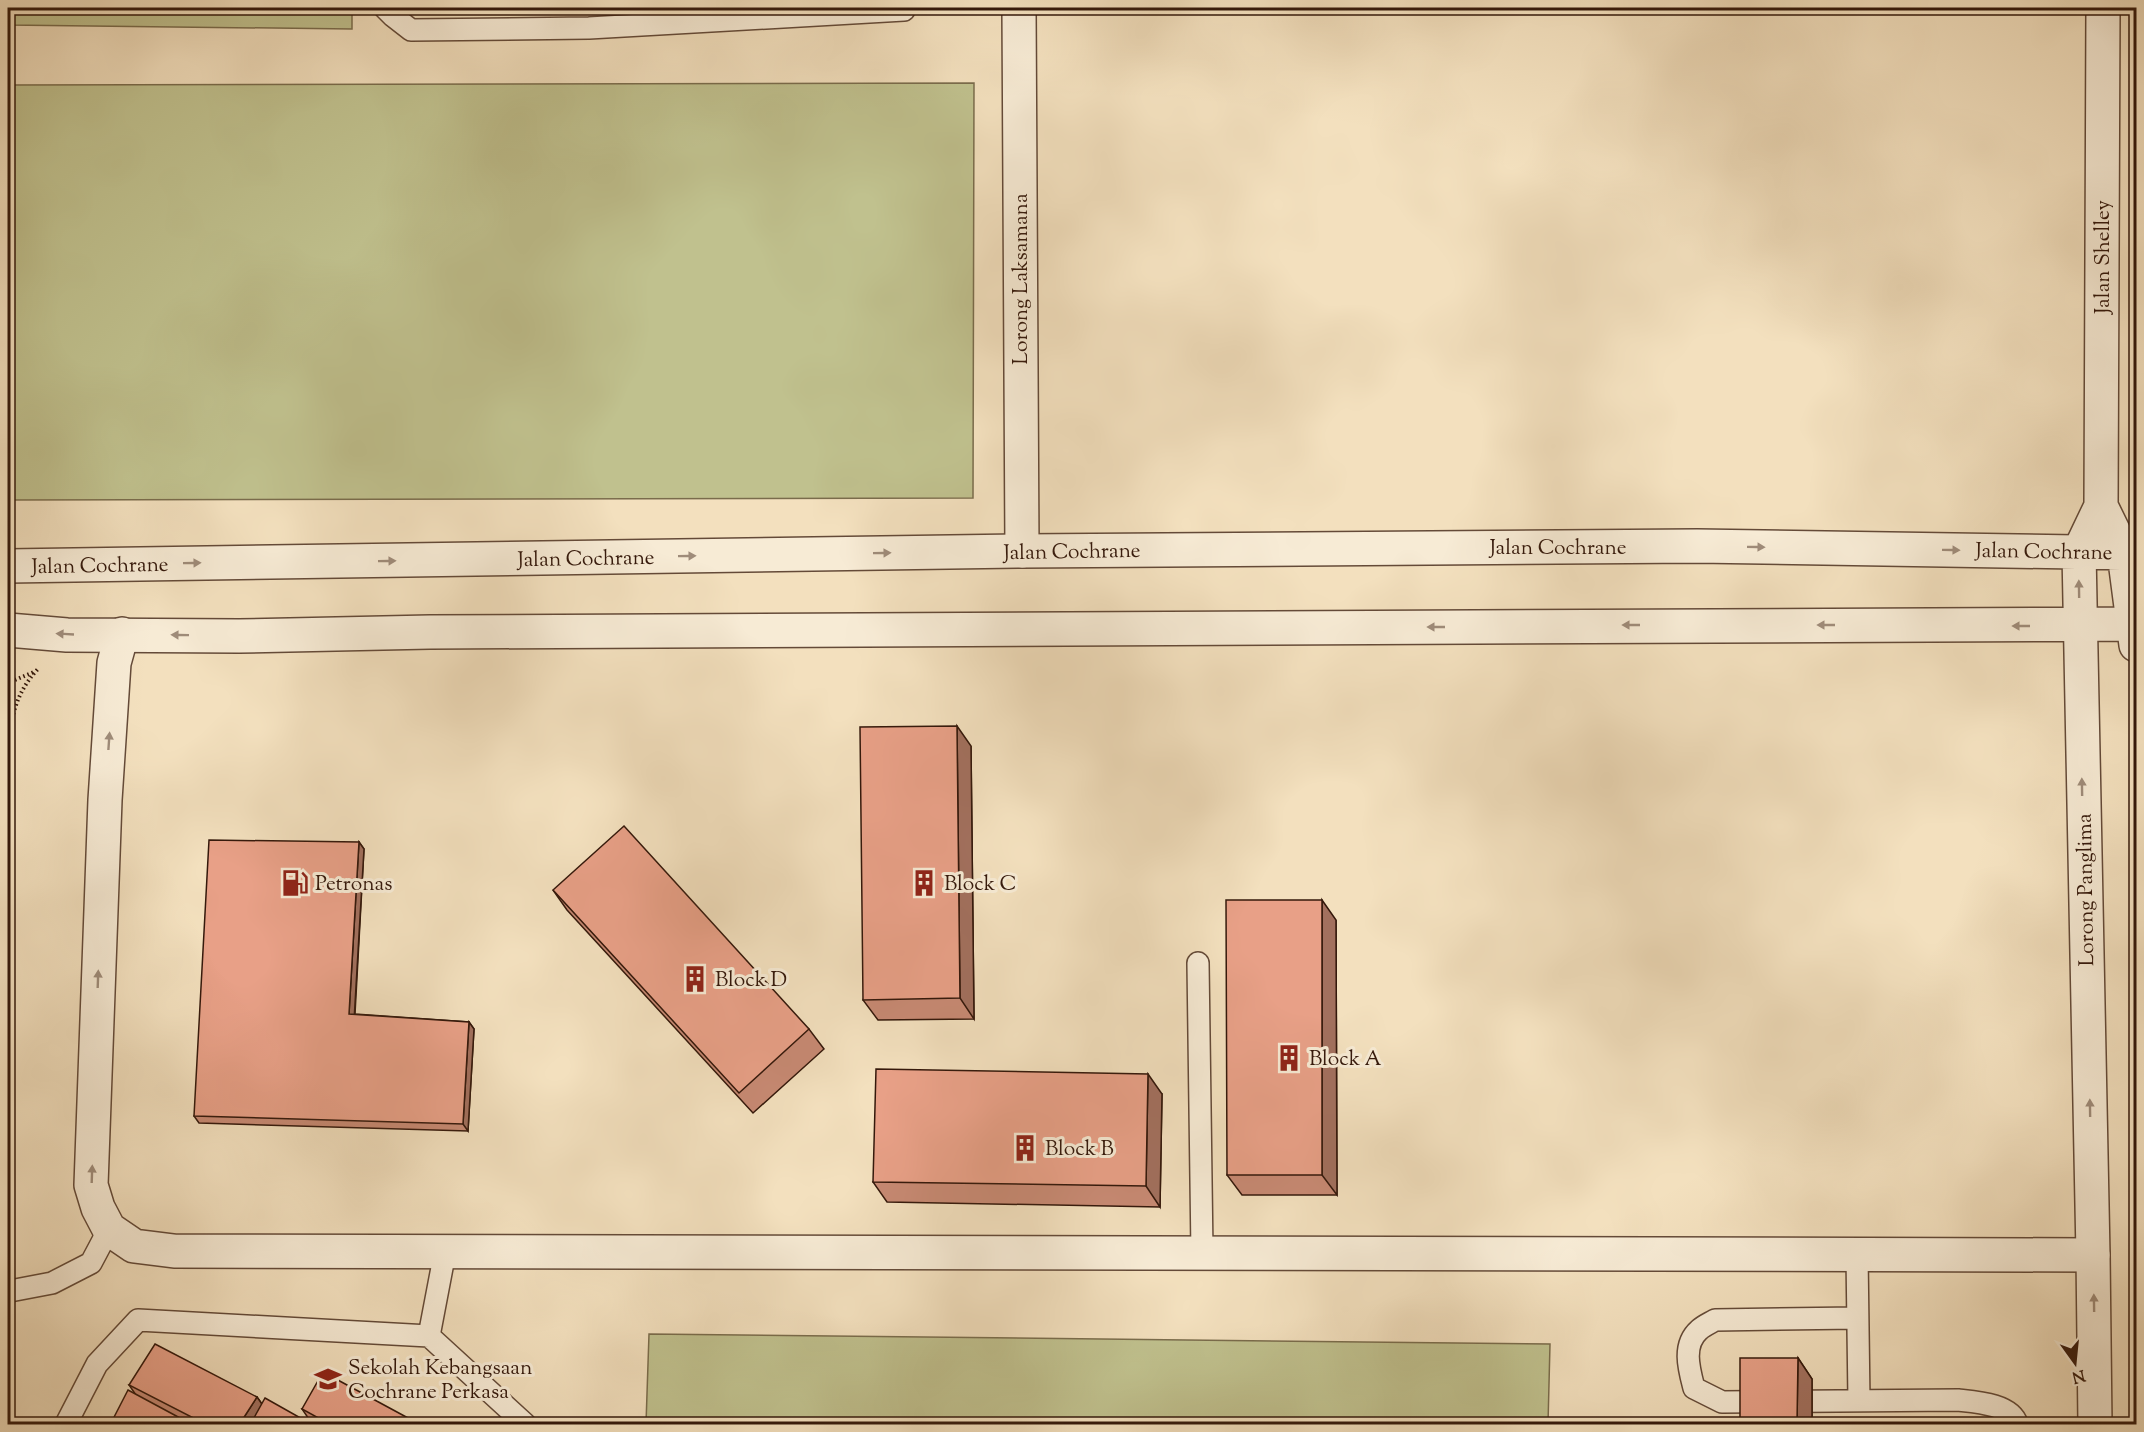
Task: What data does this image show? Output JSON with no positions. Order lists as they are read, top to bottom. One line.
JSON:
{"streets":{"street":["Jalan Shelley","Lorong Laksamana","Jalan Cochrane","Lorong Panglima"]},"crossings":[["Jalan Shelley","Lorong Panglima"],["Lorong Laksamana","Jalan Cochrane"],["Jalan Cochrane","Lorong Panglima"]],"one_way":["Lorong Panglima"],"places":{"fuel station":["Petronas"],"building":["Block C","Block D","Block A","Block B"],"school or university":["Sekolah Kebangsaan Cochrane Perkasa"]},"north":"bottom"}
